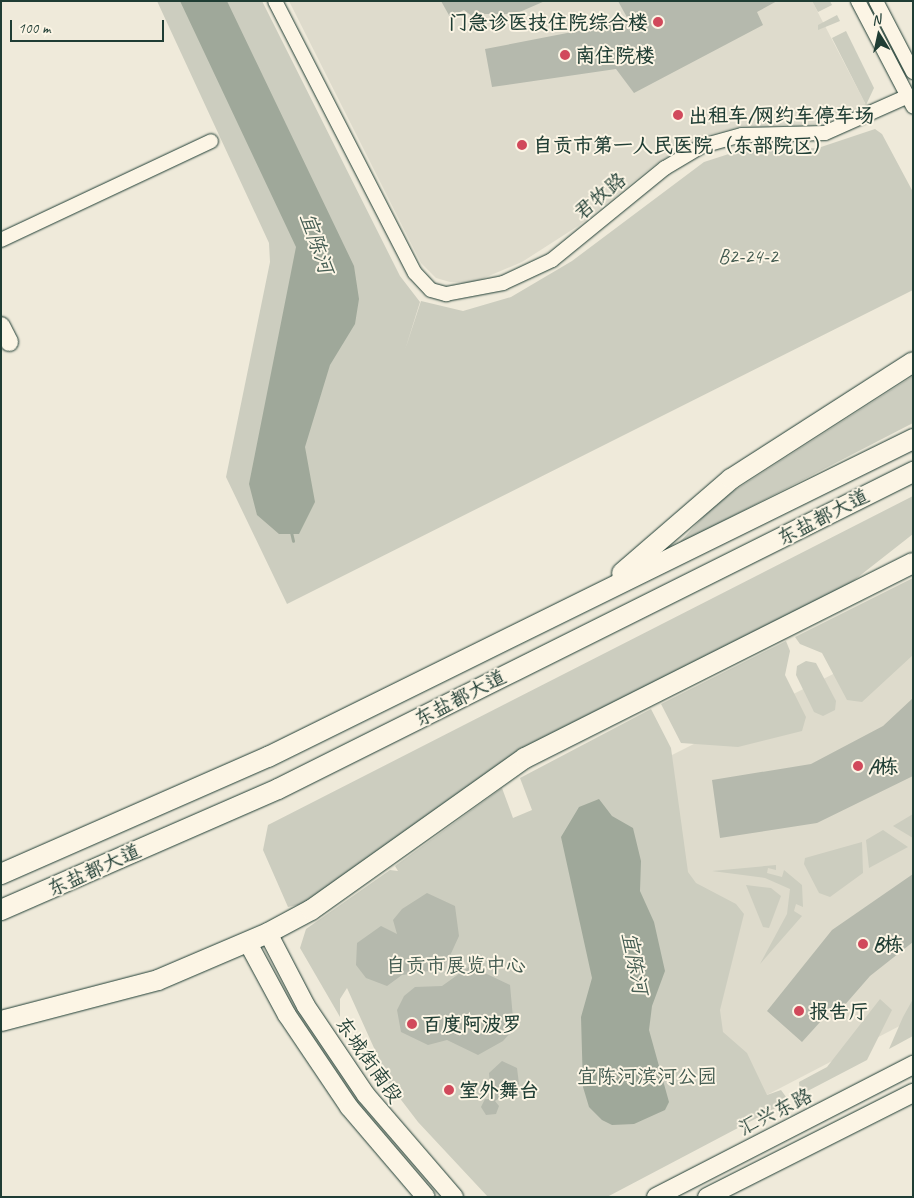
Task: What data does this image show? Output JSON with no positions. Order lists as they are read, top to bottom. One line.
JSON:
{"streets":{"highway":["东盐都大道"],"main road":["东城街南段","汇兴东路"],"street":["君牧路"]},"water":["宜陈河"],"parks":["B2-24-2","自贡市展览中心","宜陈河滨河公园"],"places":["门急诊医技住院综合楼","南住院楼","出租车/网约车停车场","自贡市第一人民医院（东部院区）","A栋","B栋","报告厅","百度阿波罗","室外舞台"],"scale_bar":"100 m","north":"top"}
